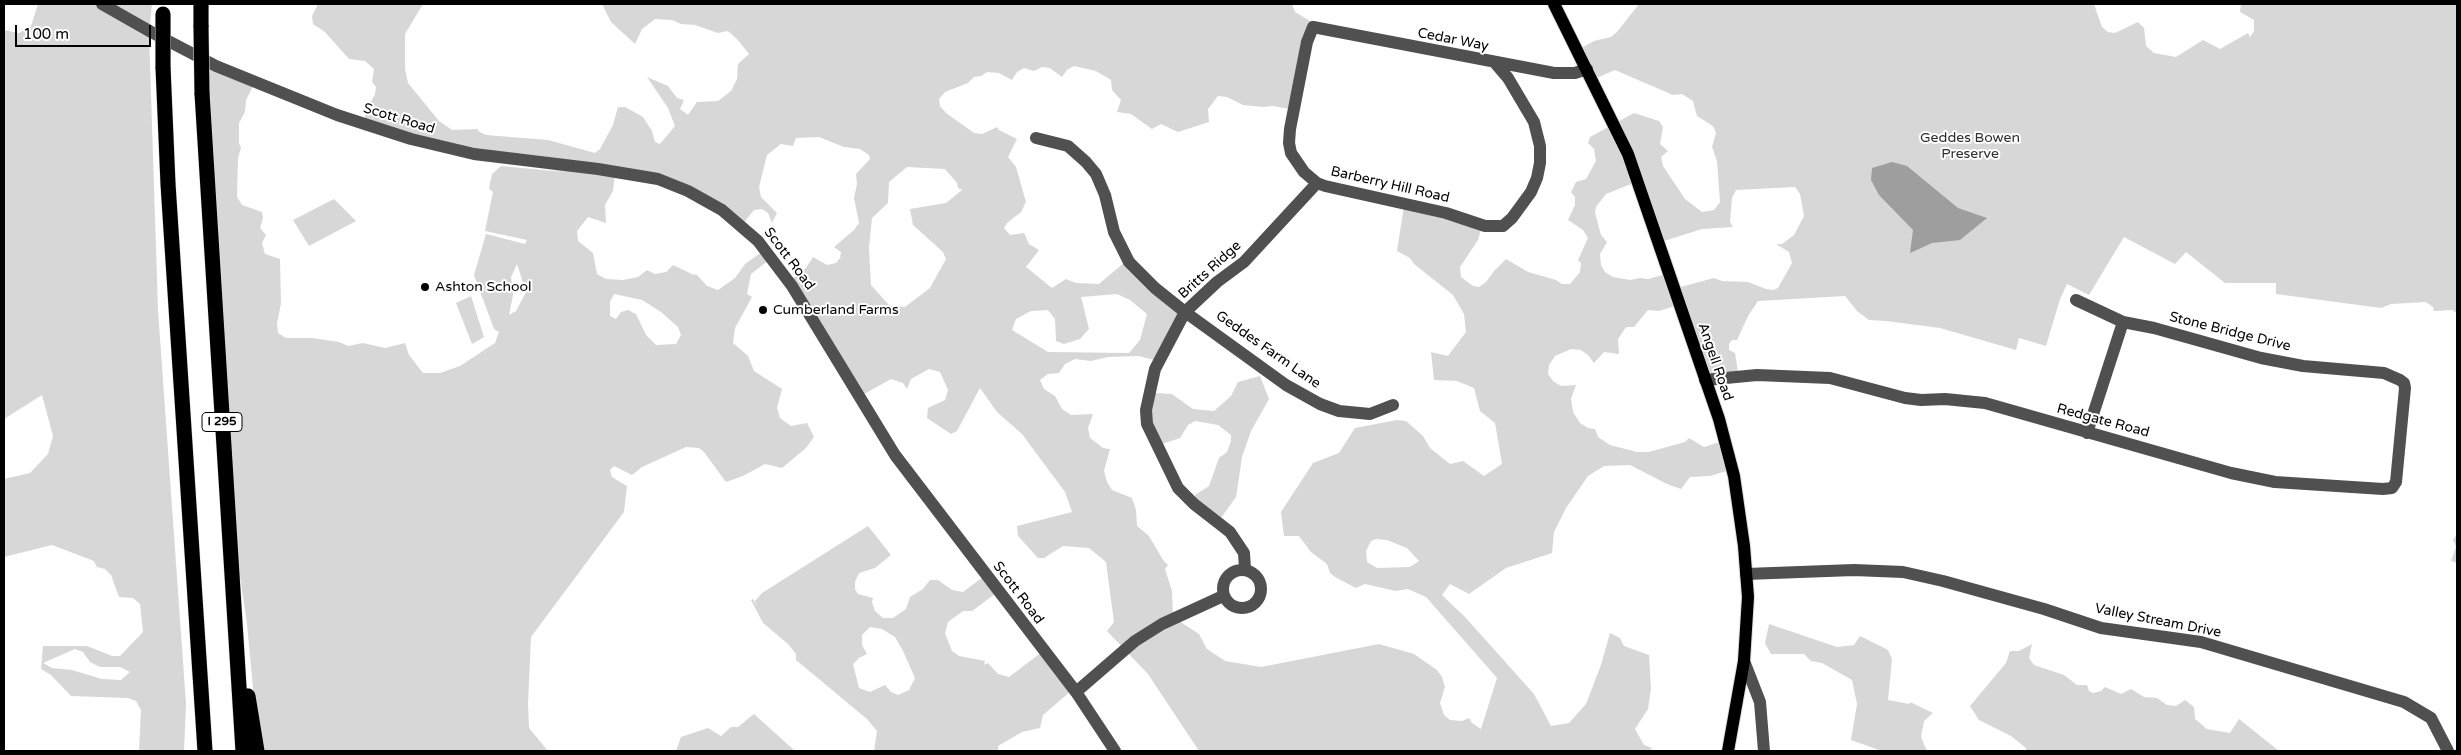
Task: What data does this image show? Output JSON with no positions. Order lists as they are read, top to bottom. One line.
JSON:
{"streets":{"highway":["I 295"],"main road":["Angell Road"],"street":["Cedar Way","Scott Road","Barberry Hill Road","Britts Ridge","Stone Bridge Drive","Geddes Farm Lane","Redgate Road","Valley Stream Drive"]},"crossings":[["Cedar Way","Barberry Hill Road"],["Cedar Way","Angell Road"],["Barberry Hill Road","Britts Ridge"],["Britts Ridge","Geddes Farm Lane"],["Stone Bridge Drive","Redgate Road"],["Angell Road","Redgate Road"],["Angell Road","Valley Stream Drive"]],"parks":["Geddes Bowen Preserve"],"places":["Ashton School","Cumberland Farms"],"scale_bar":"100 m"}
